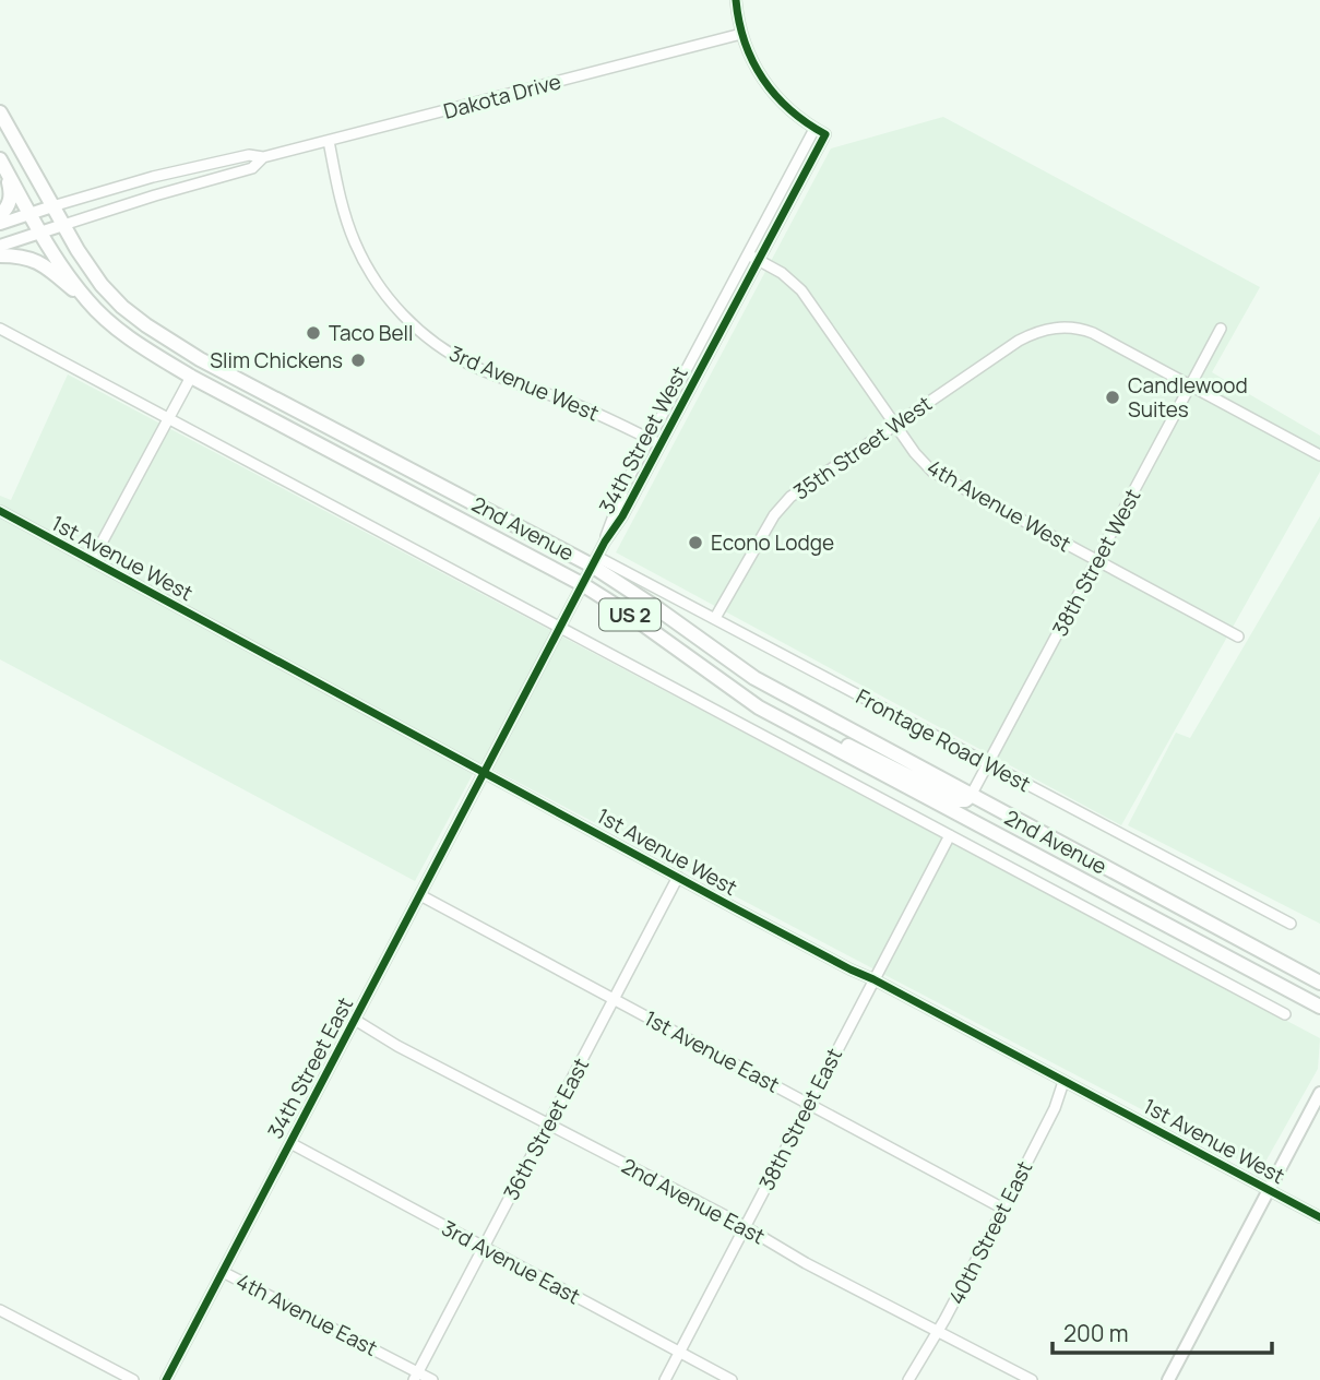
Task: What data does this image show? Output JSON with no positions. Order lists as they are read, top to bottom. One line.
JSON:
{"streets":{"highway":["2nd Avenue","US 2"],"street":["Dakota Drive","3rd Avenue West","34th Street West","35th Street West","4th Avenue West","1st Avenue West","38th Street West","Frontage Road West","1st Avenue East","34th Street East","38th Street East","36th Street East","2nd Avenue East","40th Street East","3rd Avenue East","4th Avenue East"]},"crossings":[["Dakota Drive","3rd Avenue West"],["Dakota Drive","2nd Avenue"],["3rd Avenue West","34th Street West"],["34th Street West","4th Avenue West"],["34th Street West","2nd Avenue"],["34th Street West","1st Avenue West"],["34th Street West","Frontage Road West"],["34th Street West","34th Street East"],["35th Street West","4th Avenue West"],["35th Street West","38th Street West"],["35th Street West","Frontage Road West"],["4th Avenue West","38th Street West"],["2nd Avenue","38th Street West"],["2nd Avenue","Frontage Road West"],["1st Avenue West","34th Street East"],["1st Avenue West","38th Street East"],["1st Avenue West","36th Street East"],["1st Avenue West","40th Street East"],["38th Street West","Frontage Road West"],["1st Avenue East","34th Street East"],["1st Avenue East","38th Street East"],["1st Avenue East","36th Street East"],["1st Avenue East","40th Street East"],["34th Street East","2nd Avenue East"],["34th Street East","3rd Avenue East"],["34th Street East","4th Avenue East"],["38th Street East","2nd Avenue East"],["38th Street East","3rd Avenue East"],["36th Street East","2nd Avenue East"],["36th Street East","3rd Avenue East"],["36th Street East","4th Avenue East"],["2nd Avenue East","40th Street East"]],"places":["Taco Bell","Slim Chickens","Candlewood Suites","Econo Lodge"],"scale_bar":"200 m"}
